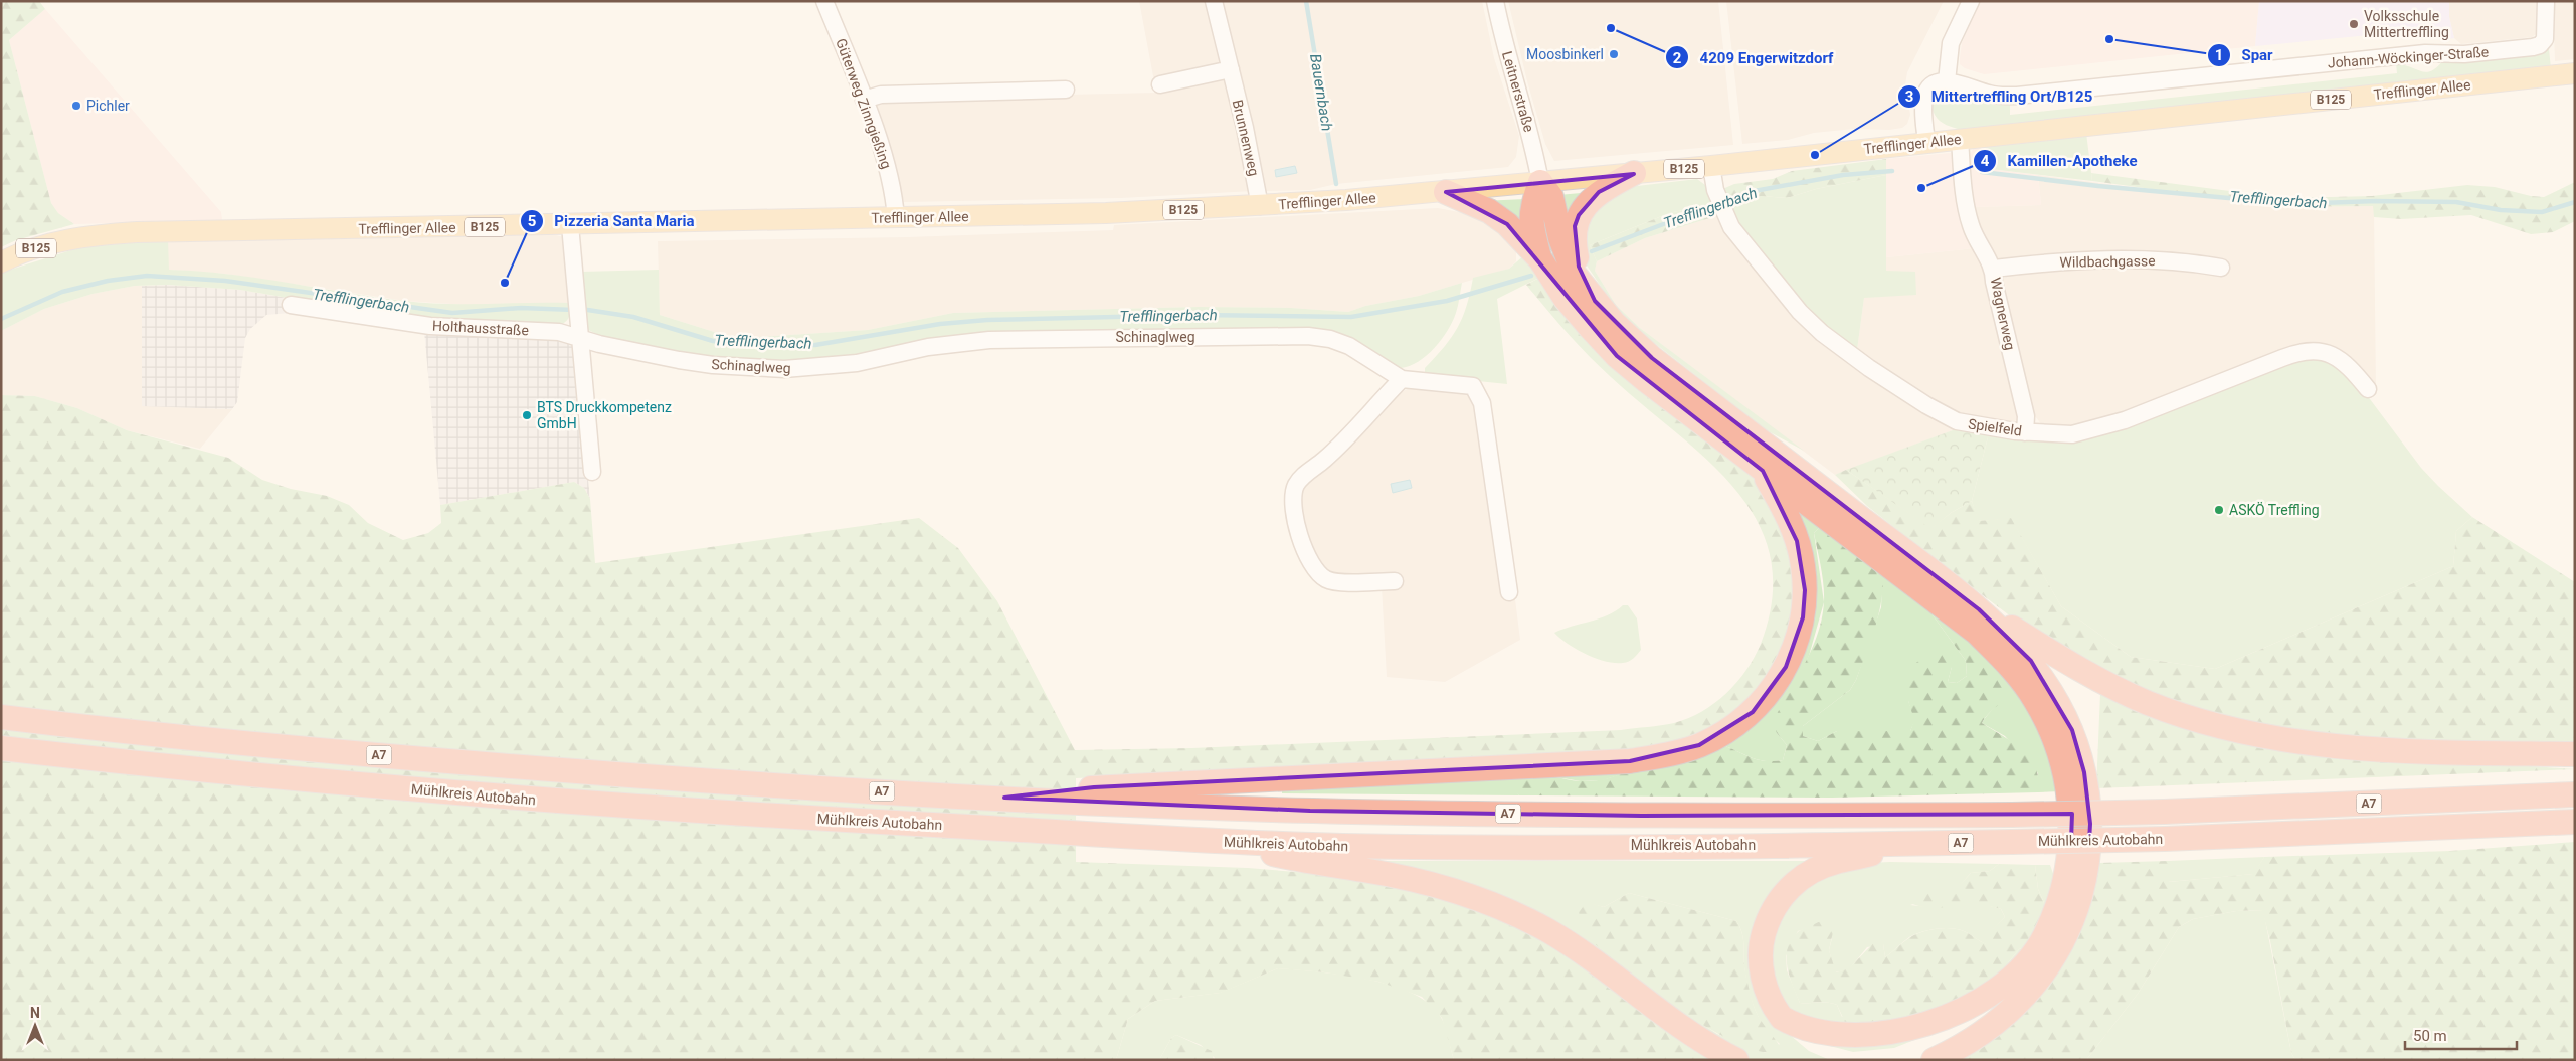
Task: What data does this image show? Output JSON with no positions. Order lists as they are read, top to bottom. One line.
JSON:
{"streets":{"highway":["A7","Mühlkreis Autobahn"],"main road":["Trefflinger Allee","B125"],"street":["Johann-Wöckinger-Straße","Leitnerstraße","Güterweg Zinngießing","Brunnenweg","Wildbachgasse","Wagnerweg","Holthausstraße","Schinaglweg","Spielfeld"]},"crossings":[["Trefflinger Allee","Leitnerstraße"],["Trefflinger Allee","Güterweg Zinngießing"],["Trefflinger Allee","Brunnenweg"],["Trefflinger Allee","Wagnerweg"],["Trefflinger Allee","Spielfeld"],["Wildbachgasse","Wagnerweg"],["Wagnerweg","Spielfeld"],["Holthausstraße","Schinaglweg"]],"water":["Bauernbach","Trefflingerbach"],"places":["Volksschule Mittertreffling","4209 Engerwitzdorf","Spar","Moosbinkerl","Pichler","Mittertreffling Ort/B125","Kamillen-Apotheke","Pizzeria Santa Maria","BTS Druckkompetenz GmbH","ASKÖ Treffling"],"scale_bar":"50 m","north":"top"}
